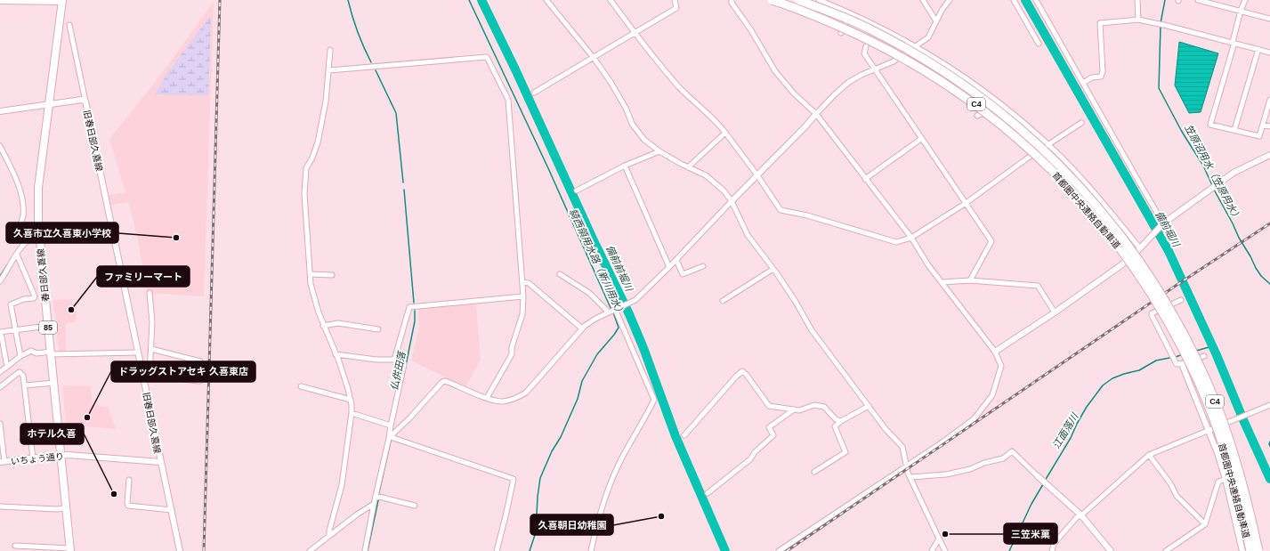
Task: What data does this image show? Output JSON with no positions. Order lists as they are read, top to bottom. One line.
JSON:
{"streets":{"highway":["C4","首都圏中央連絡自動車道"],"main road":["春日部久喜線","85"],"street":["旧春日部久喜線","いちょう通り"]},"crossings":[["旧春日部久喜線","春日部久喜線"],["旧春日部久喜線","いちょう通り"],["春日部久喜線","いちょう通り"]],"water":["笠原沼用水（笠原用水）","備前堀川","騎西領用水路（新川用水）","備前前堀川","仏供田落","江面落川"],"places":["久喜市立久喜東小学校","ファミリーマート","ドラッグストアセキ 久喜東店","ホテル久喜","久喜朝日幼稚園","三笠米菓"]}
